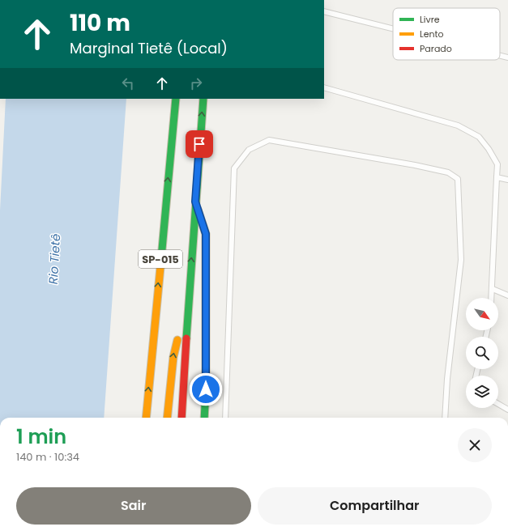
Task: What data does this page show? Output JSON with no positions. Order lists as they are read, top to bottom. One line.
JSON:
{"streets":{"highway":["SP-015"]},"water":["Rio Tietê"],"legend":["Livre","Lento","Parado"],"north":"bottom right","page":{"turn":["110 m","Marginal Tietê (Local)"],"heading":["1 min","140 m · 10:34"],"buttons":["Sair","Compartilhar"]}}
